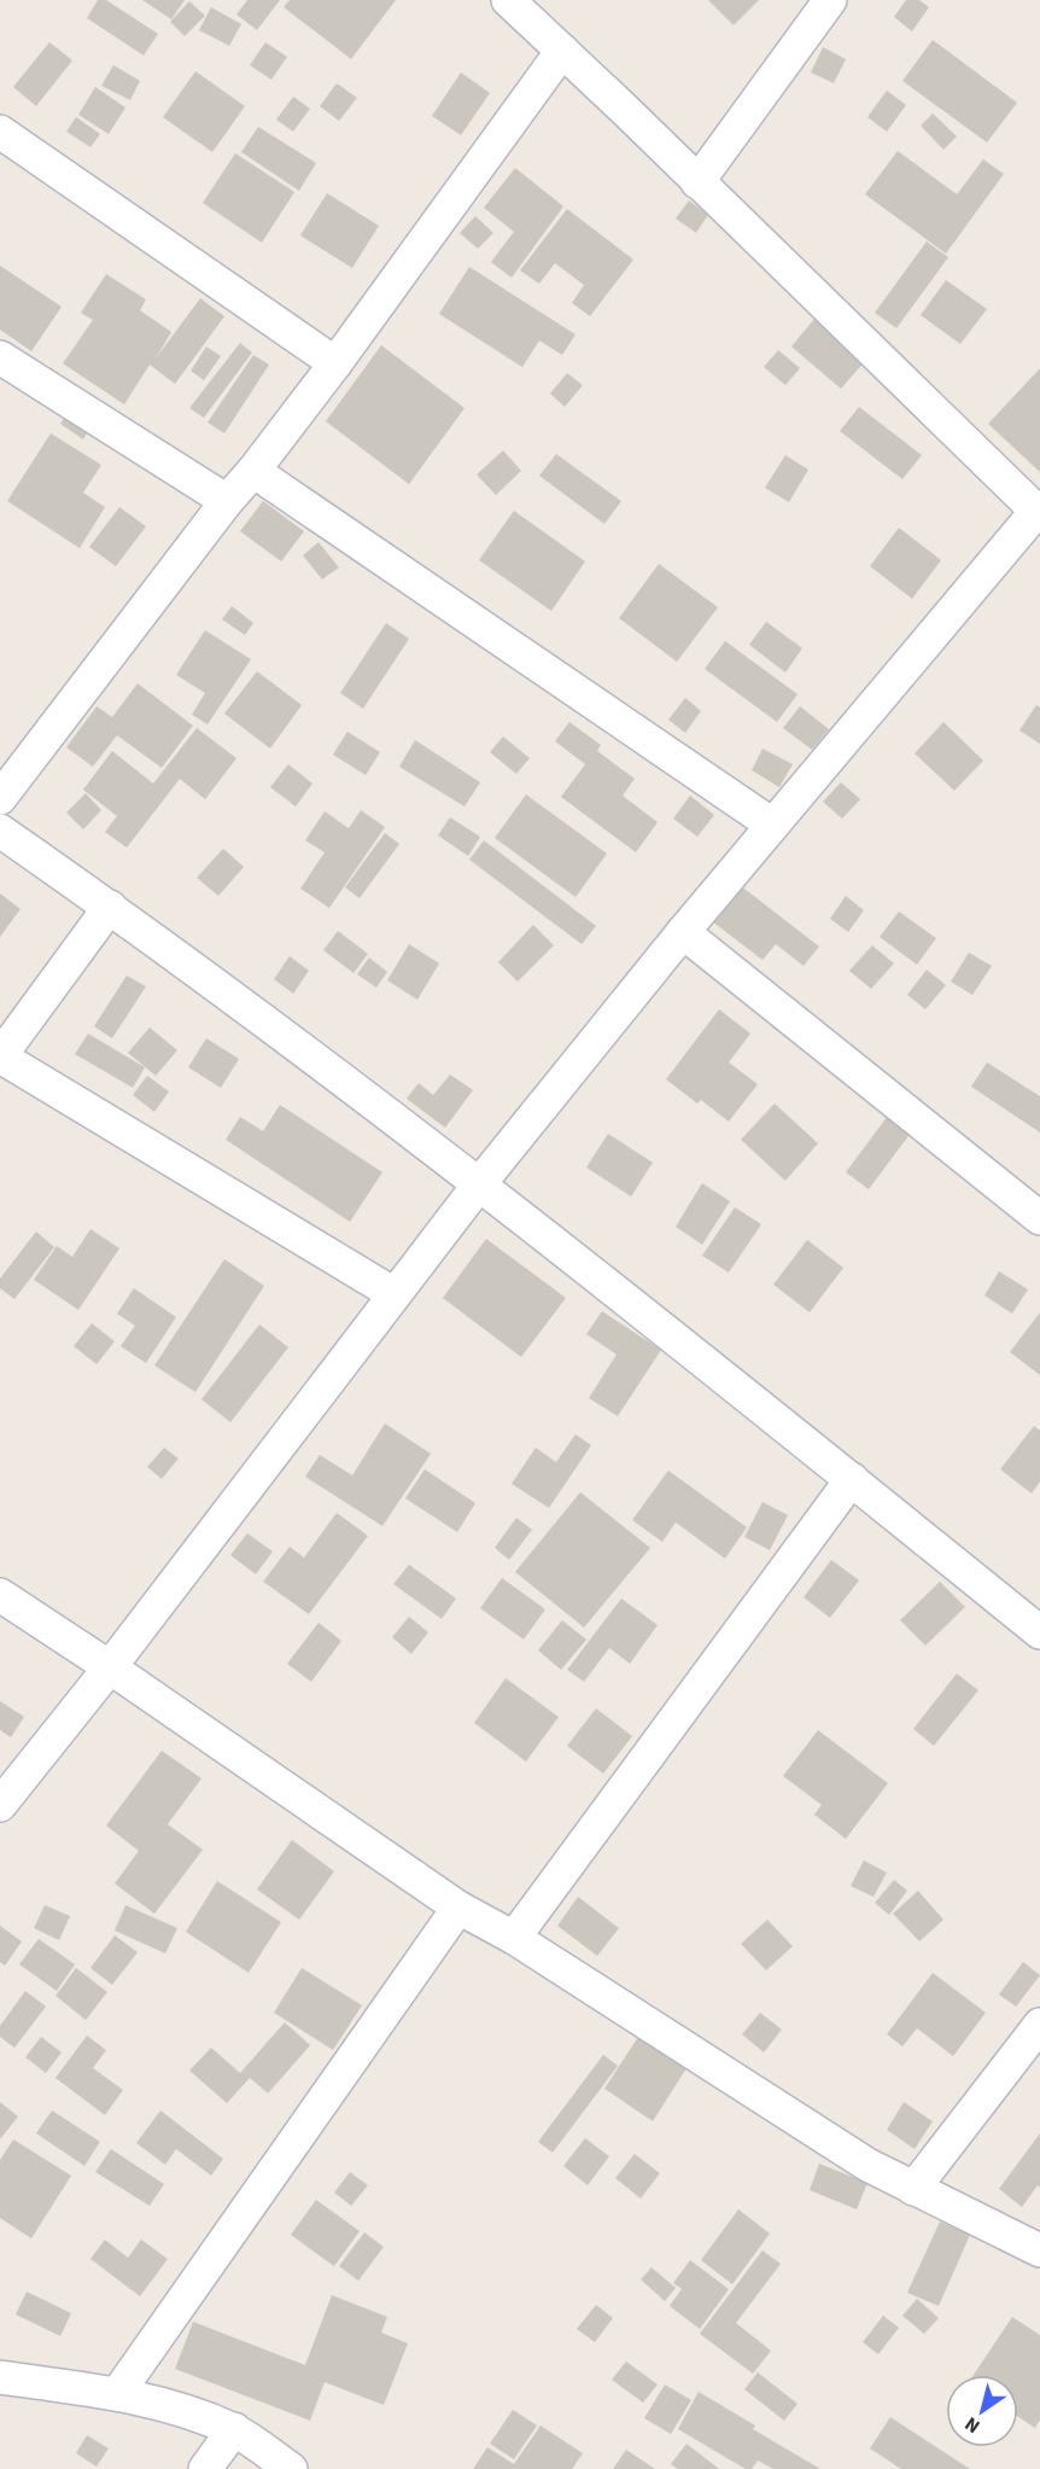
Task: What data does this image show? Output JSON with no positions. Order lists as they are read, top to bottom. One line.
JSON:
{"north":"bottom left"}
